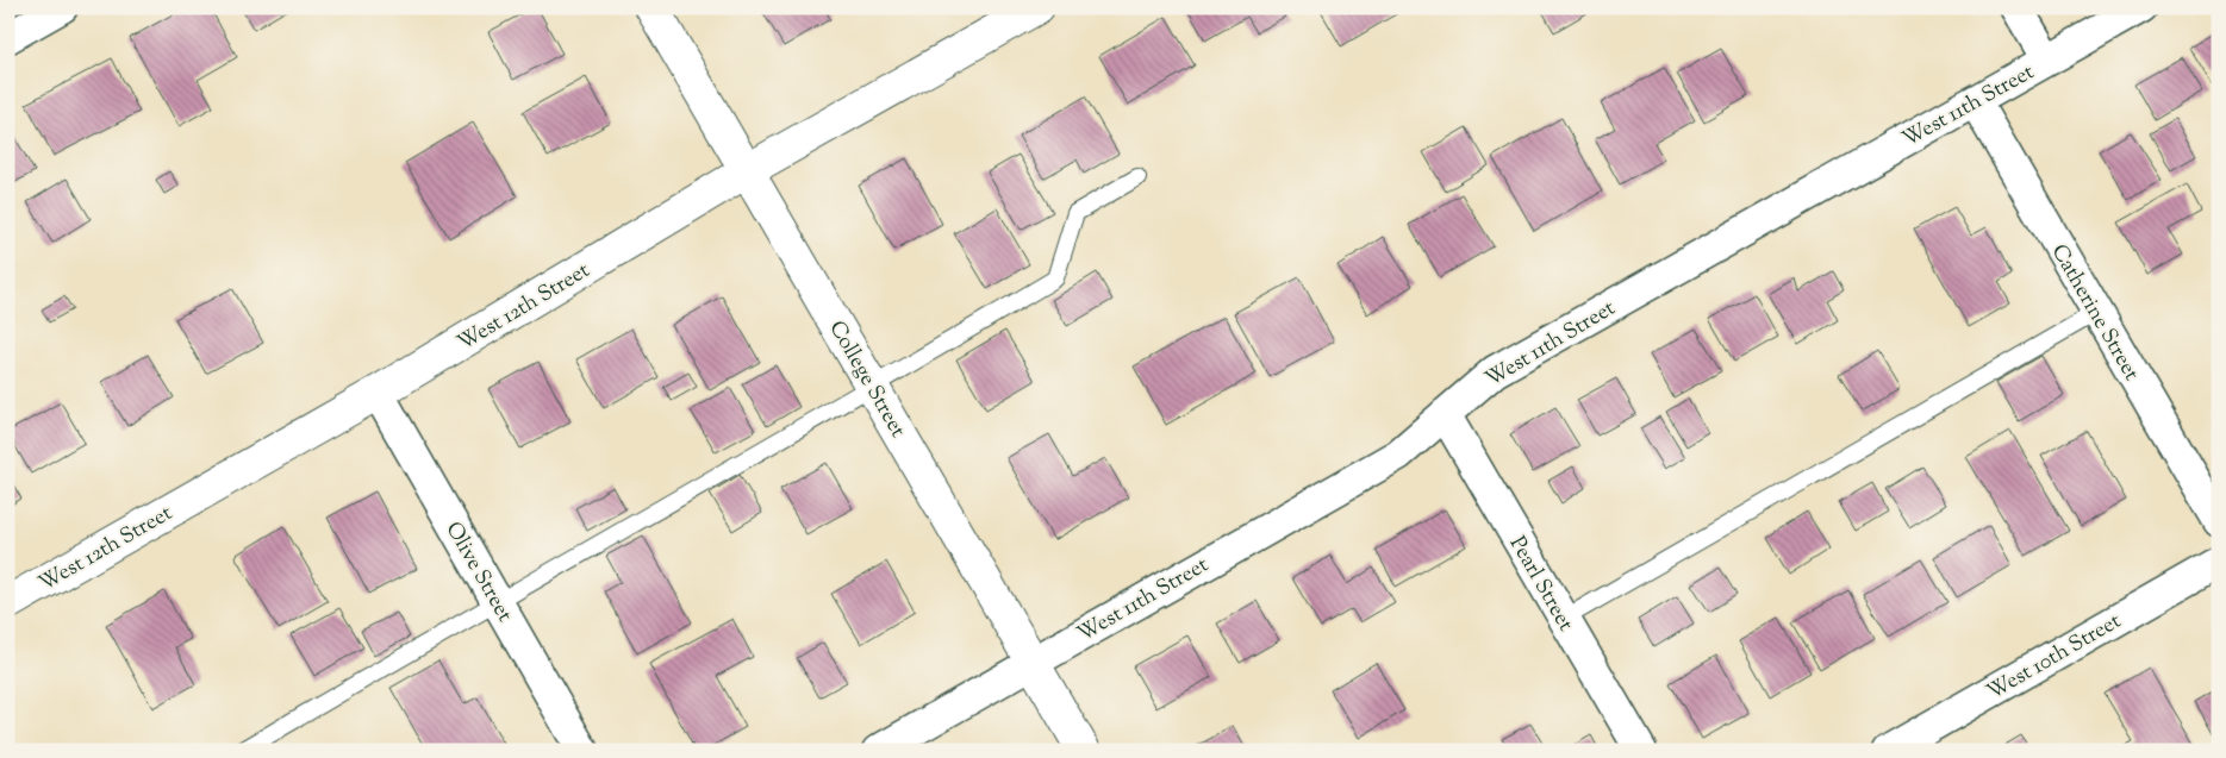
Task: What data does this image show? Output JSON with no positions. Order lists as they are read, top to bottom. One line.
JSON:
{"streets":{"main road":["West 12th Street","College Street"],"street":["West 11th Street","Catherine Street","Olive Street","Pearl Street","West 10th Street"]},"crossings":[["West 11th Street","Catherine Street"],["West 11th Street","College Street"],["West 11th Street","Pearl Street"],["West 12th Street","College Street"],["West 12th Street","Olive Street"]]}
